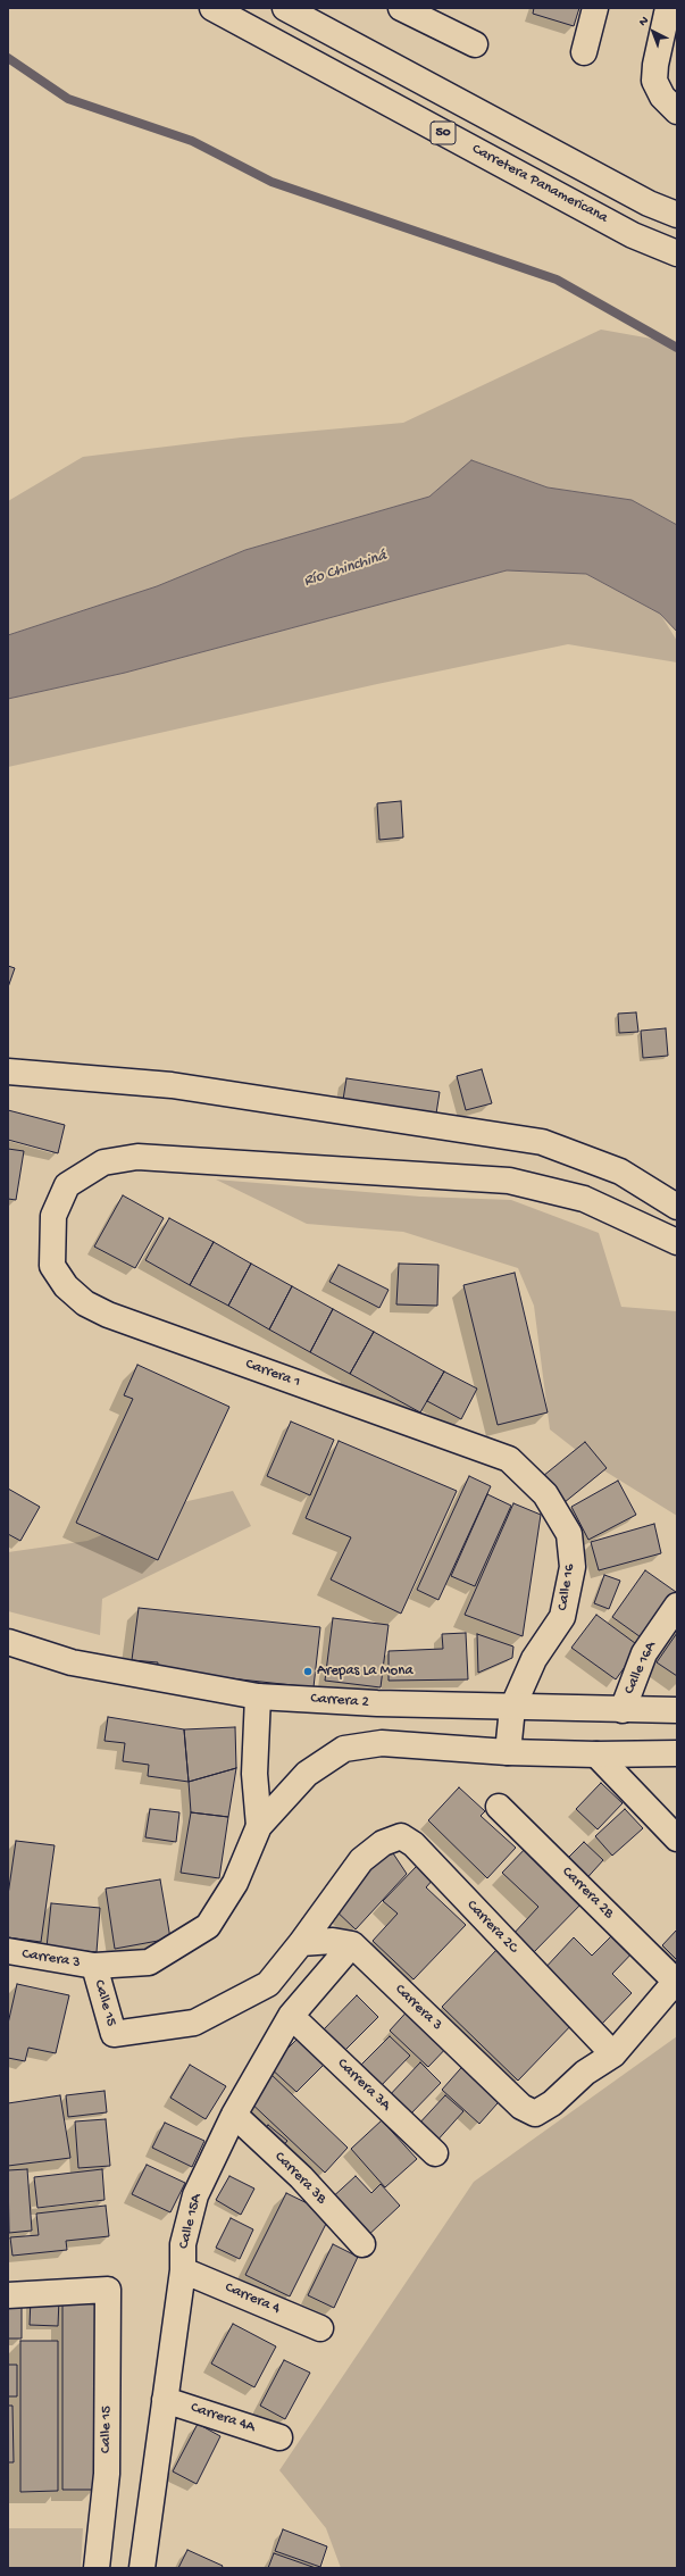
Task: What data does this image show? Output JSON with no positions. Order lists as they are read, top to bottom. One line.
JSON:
{"streets":{"main road":["50","Carretera Panamericana","Carrera 1","Calle 16","Calle 16A","Carrera 2","Carrera 2B","Carrera 2C","Carrera 3","Calle 15","Carrera 3A","Carrera 3B","Calle 15A","Carrera 4","Carrera 4A"]},"crossings":[["Carrera 1","Calle 16"],["Calle 16","Carrera 2"],["Calle 16A","Carrera 2"],["Carrera 2","Calle 15"],["Carrera 2C","Carrera 3"],["Carrera 2C","Calle 15"],["Carrera 3","Calle 15"],["Carrera 3","Calle 15A"],["Carrera 3A","Calle 15A"],["Carrera 3B","Calle 15A"],["Calle 15A","Carrera 4"],["Calle 15A","Carrera 4A"]],"water":["Río Chinchiná"],"places":["Arepas La Mona"],"north":"top left"}
